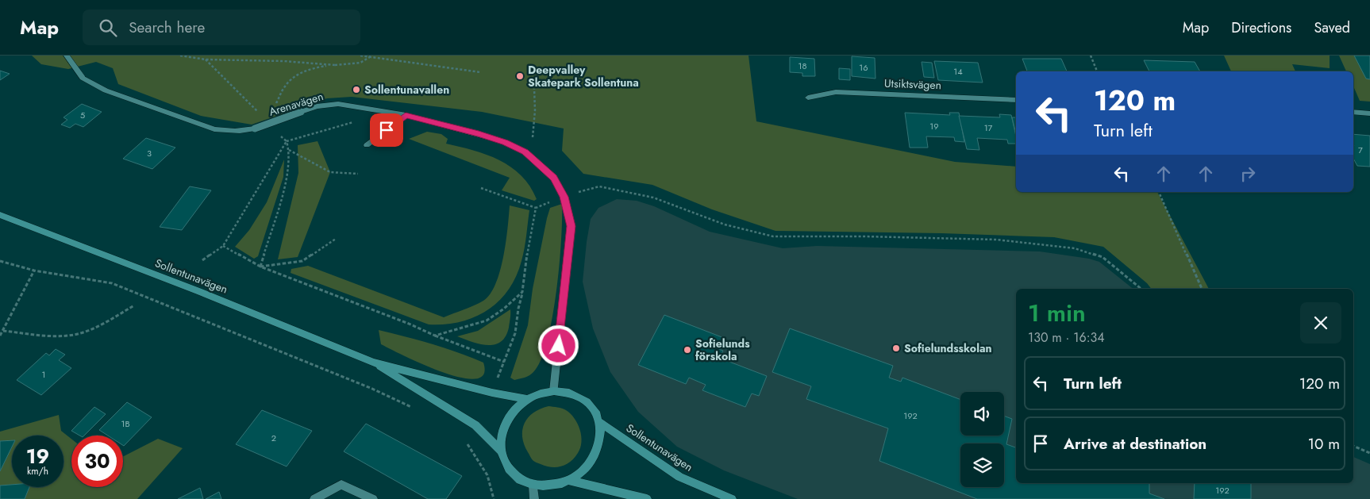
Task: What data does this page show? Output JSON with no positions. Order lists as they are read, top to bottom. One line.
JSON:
{"streets":{"street":["Utsiktsvägen","Arenavägen","Sollentunavägen"]},"crossings":[["Arenavägen","Sollentunavägen"]],"places":["Deepvalley Skatepark Sollentuna","Sollentunavallen","Sofielundsskolan","Sofielunds förskola"],"house_numbers":["18","16","14","5","19","17","7","3","1","192","1B","2","192"],"page":{"header":"Map","search":"Search here","nav":["Map","Directions","Saved"],"turn":["120 m","Turn left"],"heading":["1 min","130 m · 16:34"],"list":[{"name":"Turn left","value":"120 m"},{"name":"Arrive at destination","value":"10 m"}],"speed":"19 km/h","limit":"30"}}
